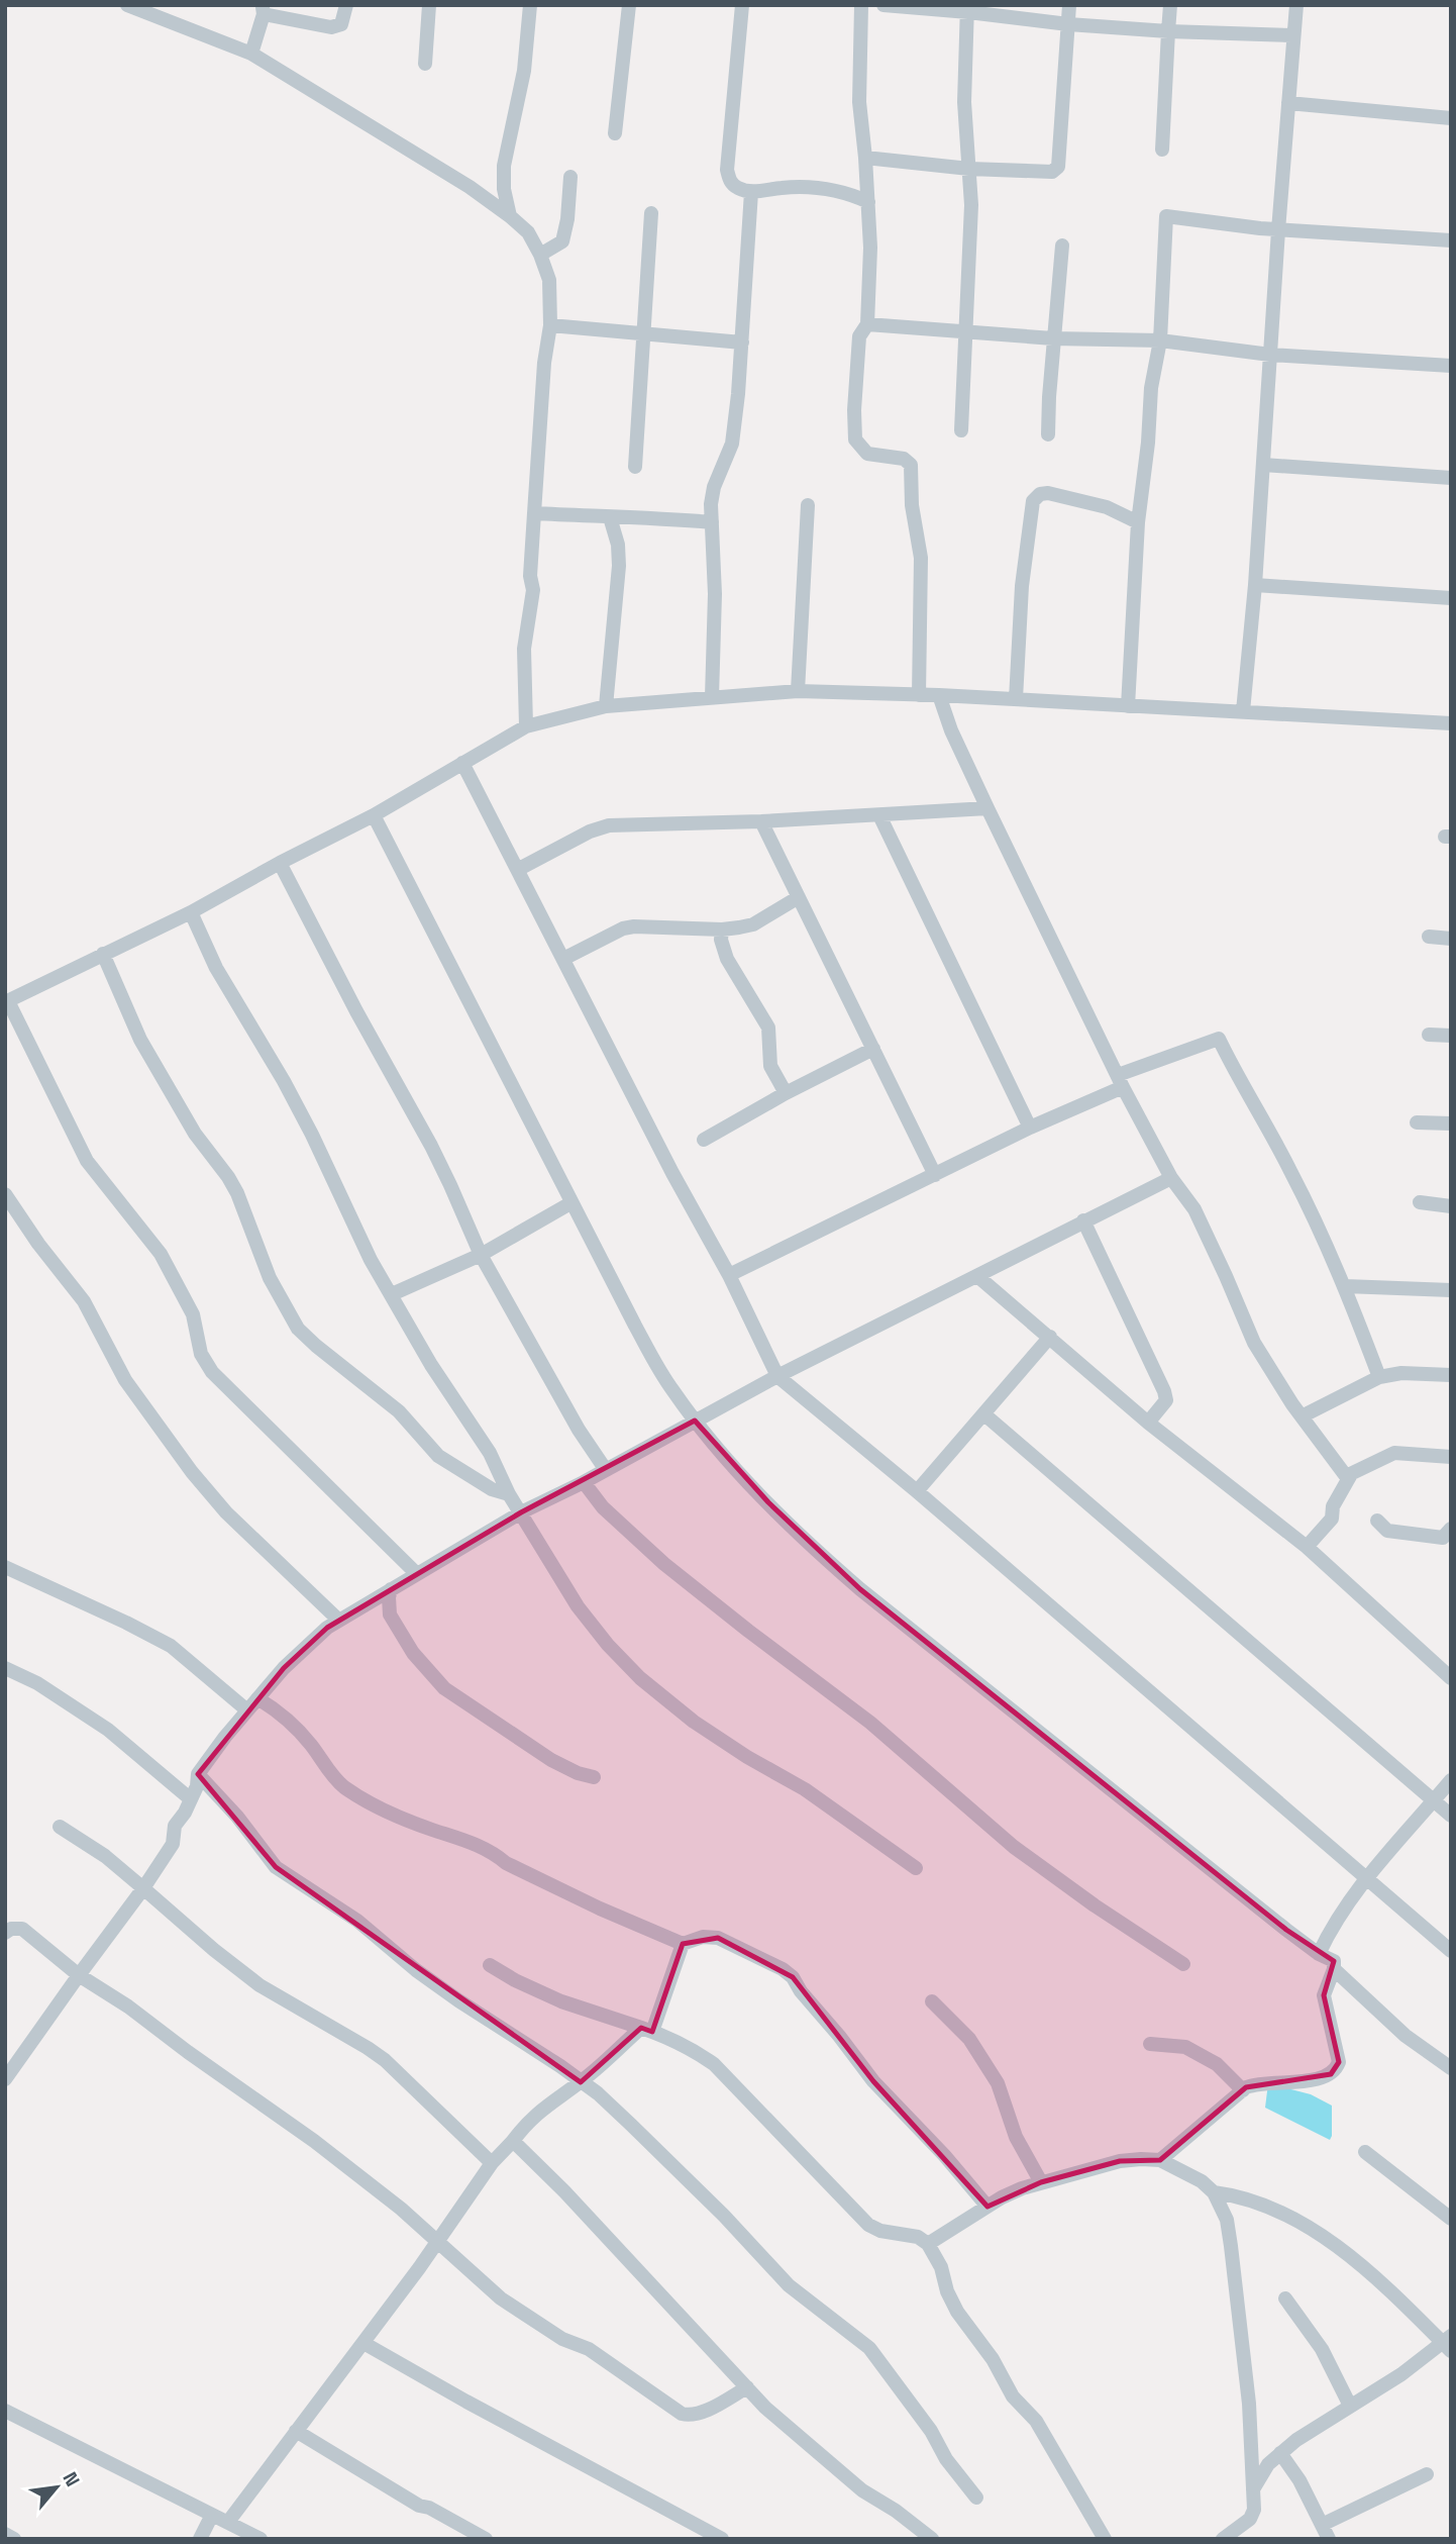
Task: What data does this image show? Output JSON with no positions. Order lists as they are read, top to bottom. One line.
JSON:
{"north":"top right"}
